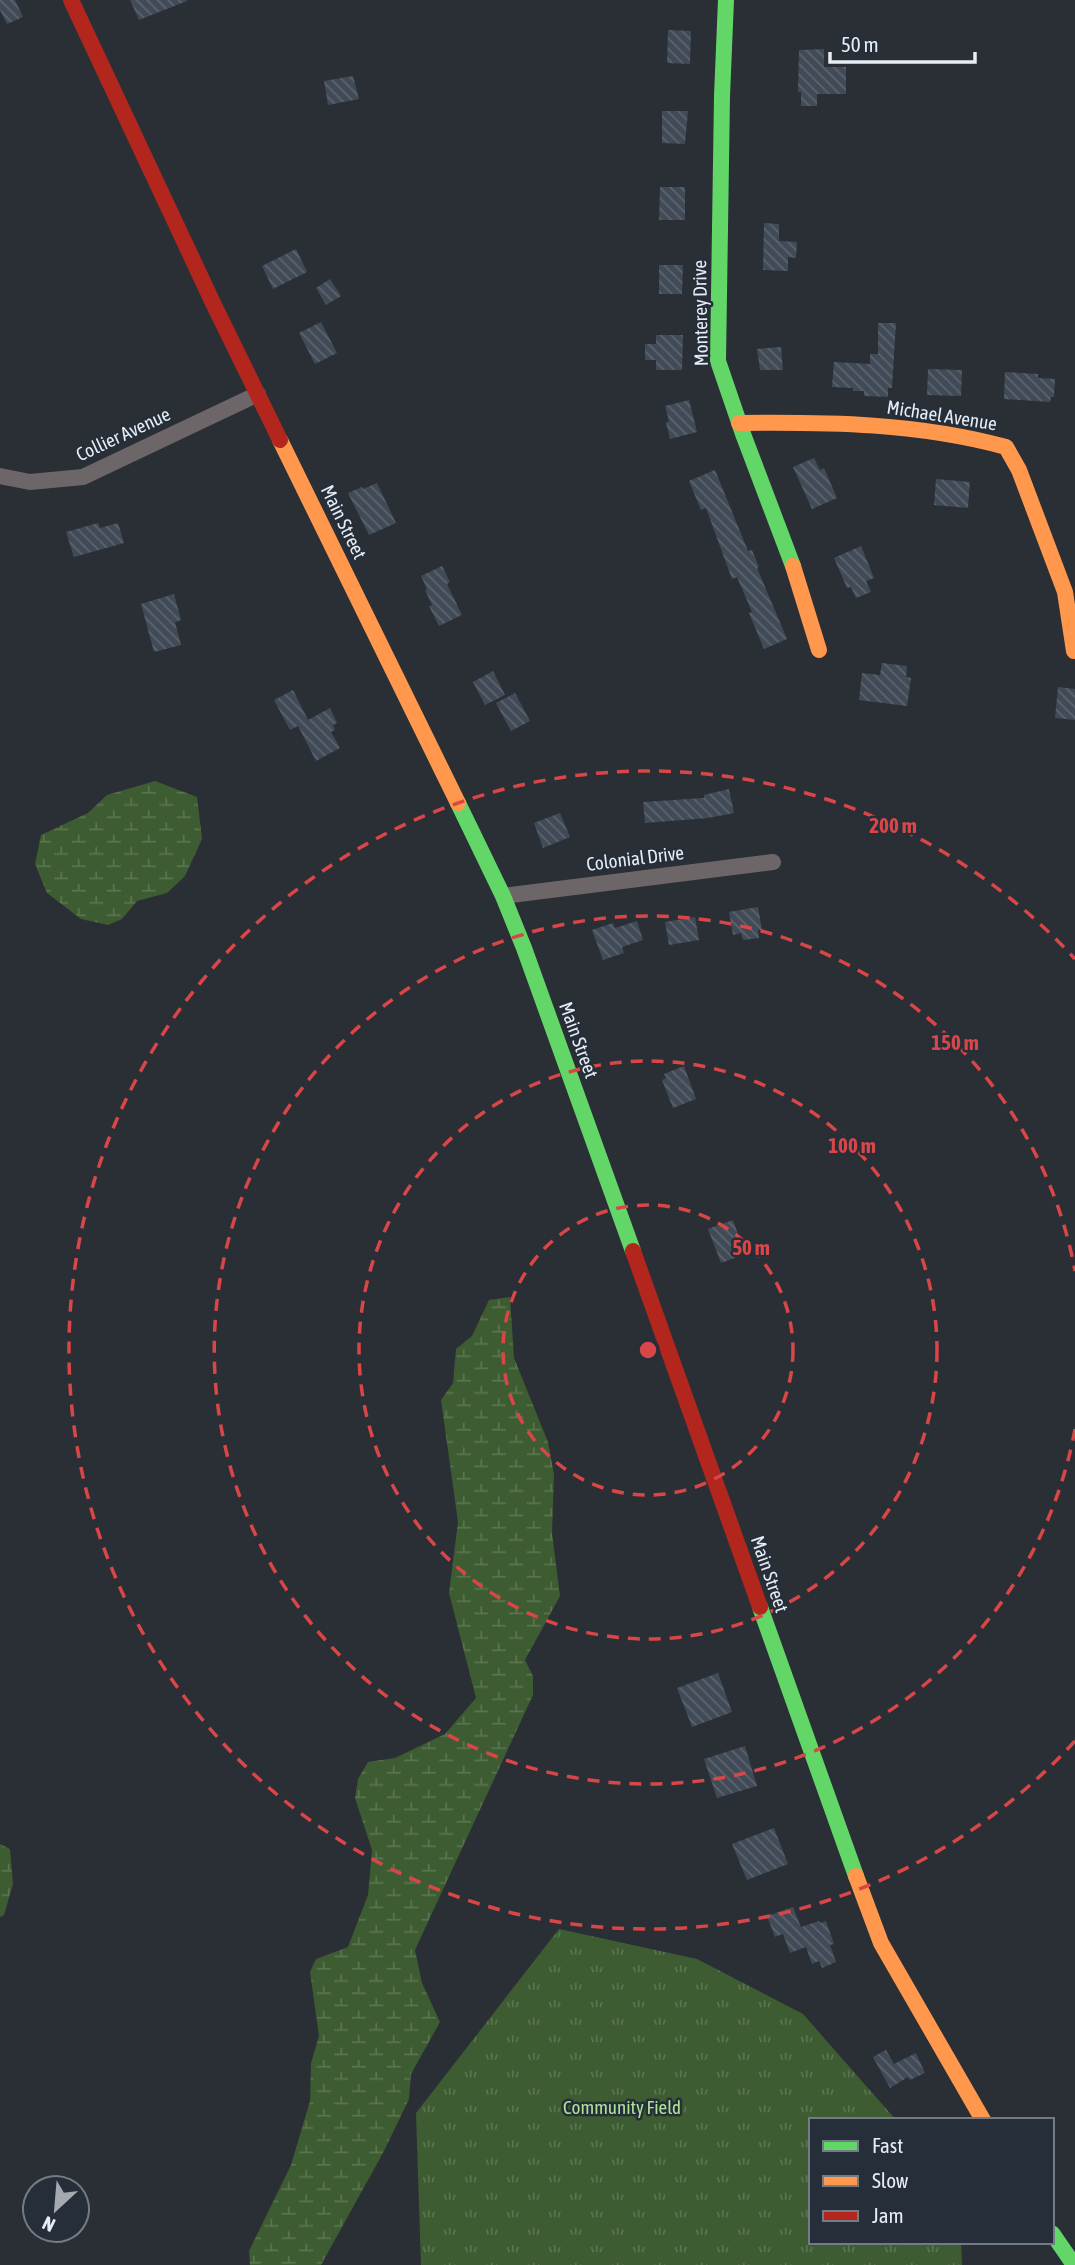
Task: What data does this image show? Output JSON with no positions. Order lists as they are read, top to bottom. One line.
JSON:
{"streets":{"main road":["Monterey Drive","Michael Avenue","Main Street"],"street":["Collier Avenue","Colonial Drive"]},"crossings":[["Monterey Drive","Michael Avenue"],["Collier Avenue","Main Street"],["Main Street","Colonial Drive"]],"parks":["Community Field"],"legend":["Fast","Slow","Jam"],"scale_bar":"50 m","north":"bottom left","rings":["200 m","150 m","100 m","50 m"]}
